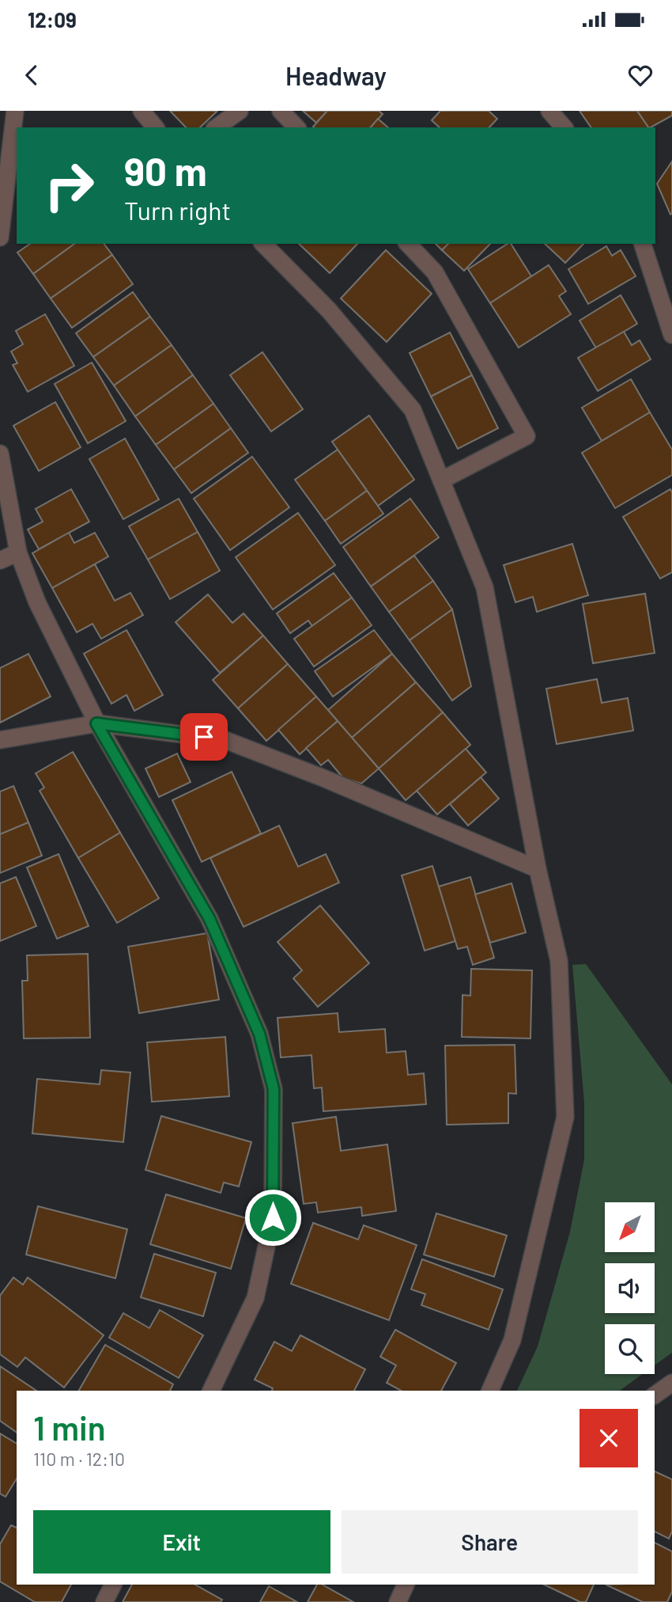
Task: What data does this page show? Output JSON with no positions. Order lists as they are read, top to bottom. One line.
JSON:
{"north":"bottom left","page":{"status":"12:09","header":"Headway","turn":["90 m","Turn right"],"heading":["1 min","110 m · 12:10"],"buttons":["Exit","Share"]}}
